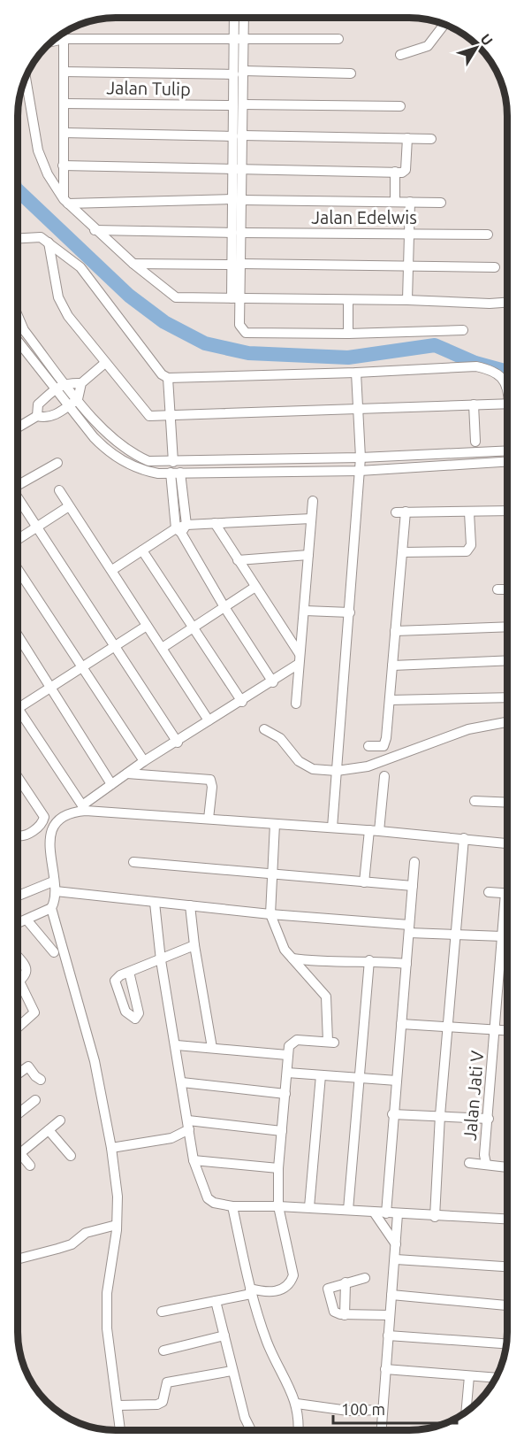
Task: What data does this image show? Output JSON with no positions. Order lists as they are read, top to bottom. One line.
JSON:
{"streets":{"street":["Jalan Tulip","Jalan Edelwis","Jalan Jati V"]},"scale_bar":"100 m","north":"top right"}
